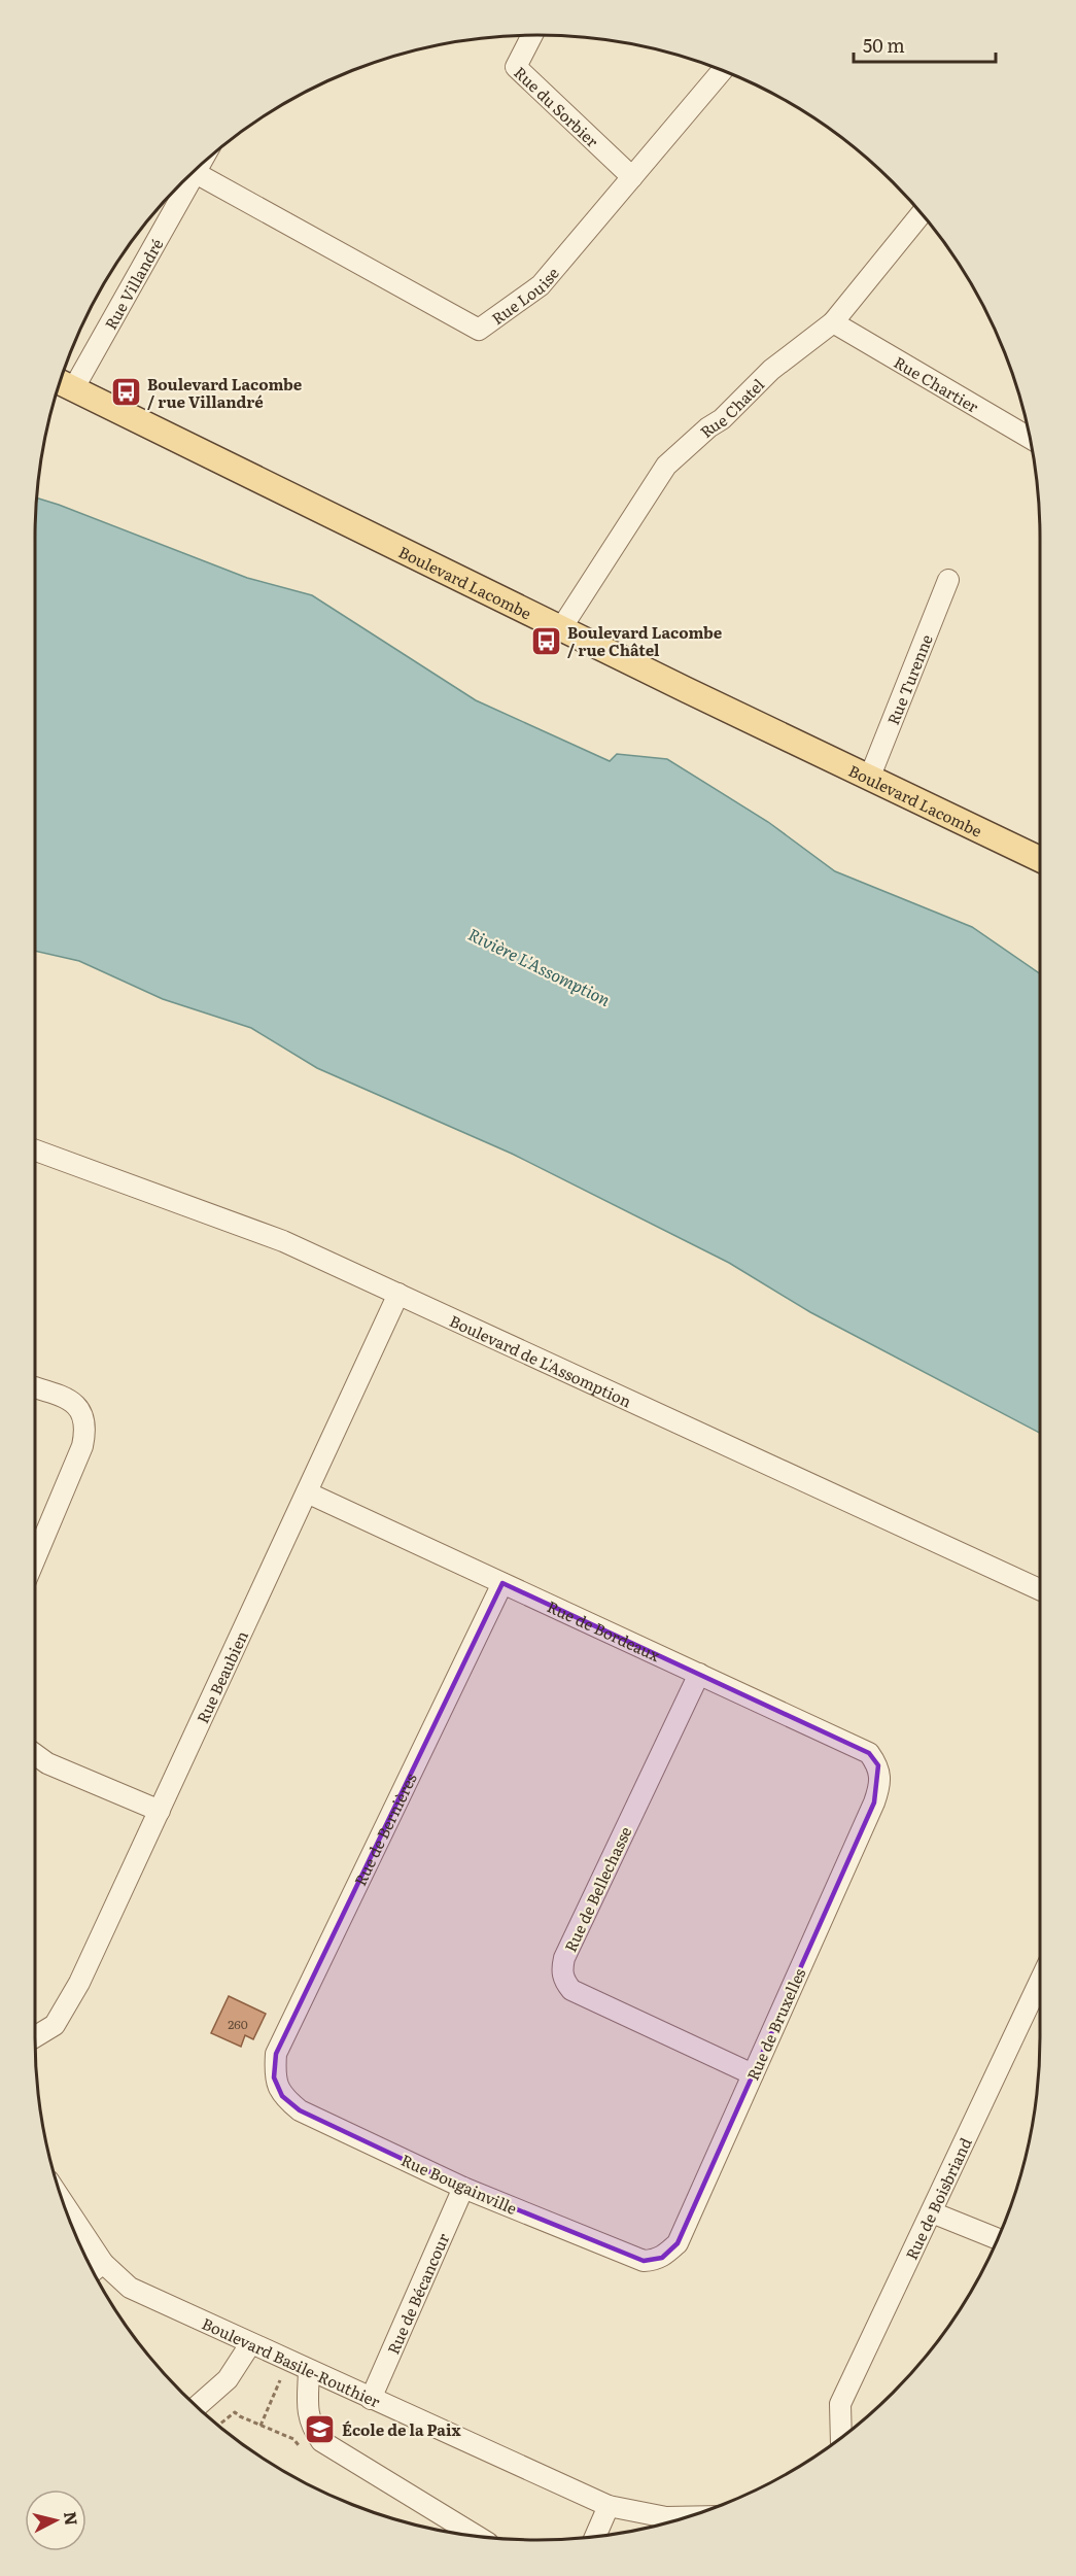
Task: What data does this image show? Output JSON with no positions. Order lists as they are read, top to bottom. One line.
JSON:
{"streets":{"main road":["Boulevard Lacombe"],"street":["Rue du Sorbier","Rue Villandré","Rue Louise","Rue Chartier","Rue Chatel","Rue Turenne","Boulevard de L'Assomption","Rue de Bordeaux","Rue Beaubien","Rue de Bernières","Rue de Bellechasse","Rue de Bruxelles","Rue Bougainville","Rue de Boisbriand","Rue de Bécancour","Boulevard Basile-Routhier"]},"crossings":[["Rue du Sorbier","Rue Louise"],["Rue Villandré","Rue Louise"],["Rue Villandré","Boulevard Lacombe"],["Rue Chartier","Rue Chatel"],["Rue Chatel","Boulevard Lacombe"],["Boulevard Lacombe","Rue Turenne"],["Boulevard de L'Assomption","Rue Beaubien"],["Rue de Bordeaux","Rue Beaubien"],["Rue de Bordeaux","Rue de Bernières"],["Rue de Bordeaux","Rue de Bellechasse"],["Rue de Bordeaux","Rue de Bruxelles"],["Rue de Bernières","Rue Bougainville"],["Rue de Bellechasse","Rue de Bruxelles"],["Rue de Bruxelles","Rue Bougainville"],["Rue Bougainville","Rue de Bécancour"],["Rue de Bécancour","Boulevard Basile-Routhier"]],"water":["Rivière L'Assomption"],"places":{"bus stop":["Boulevard Lacombe / rue Villandré","Boulevard Lacombe / rue Châtel"],"school or university":["École de la Paix"]},"house_numbers":["260"],"scale_bar":"50 m","north":"right"}
